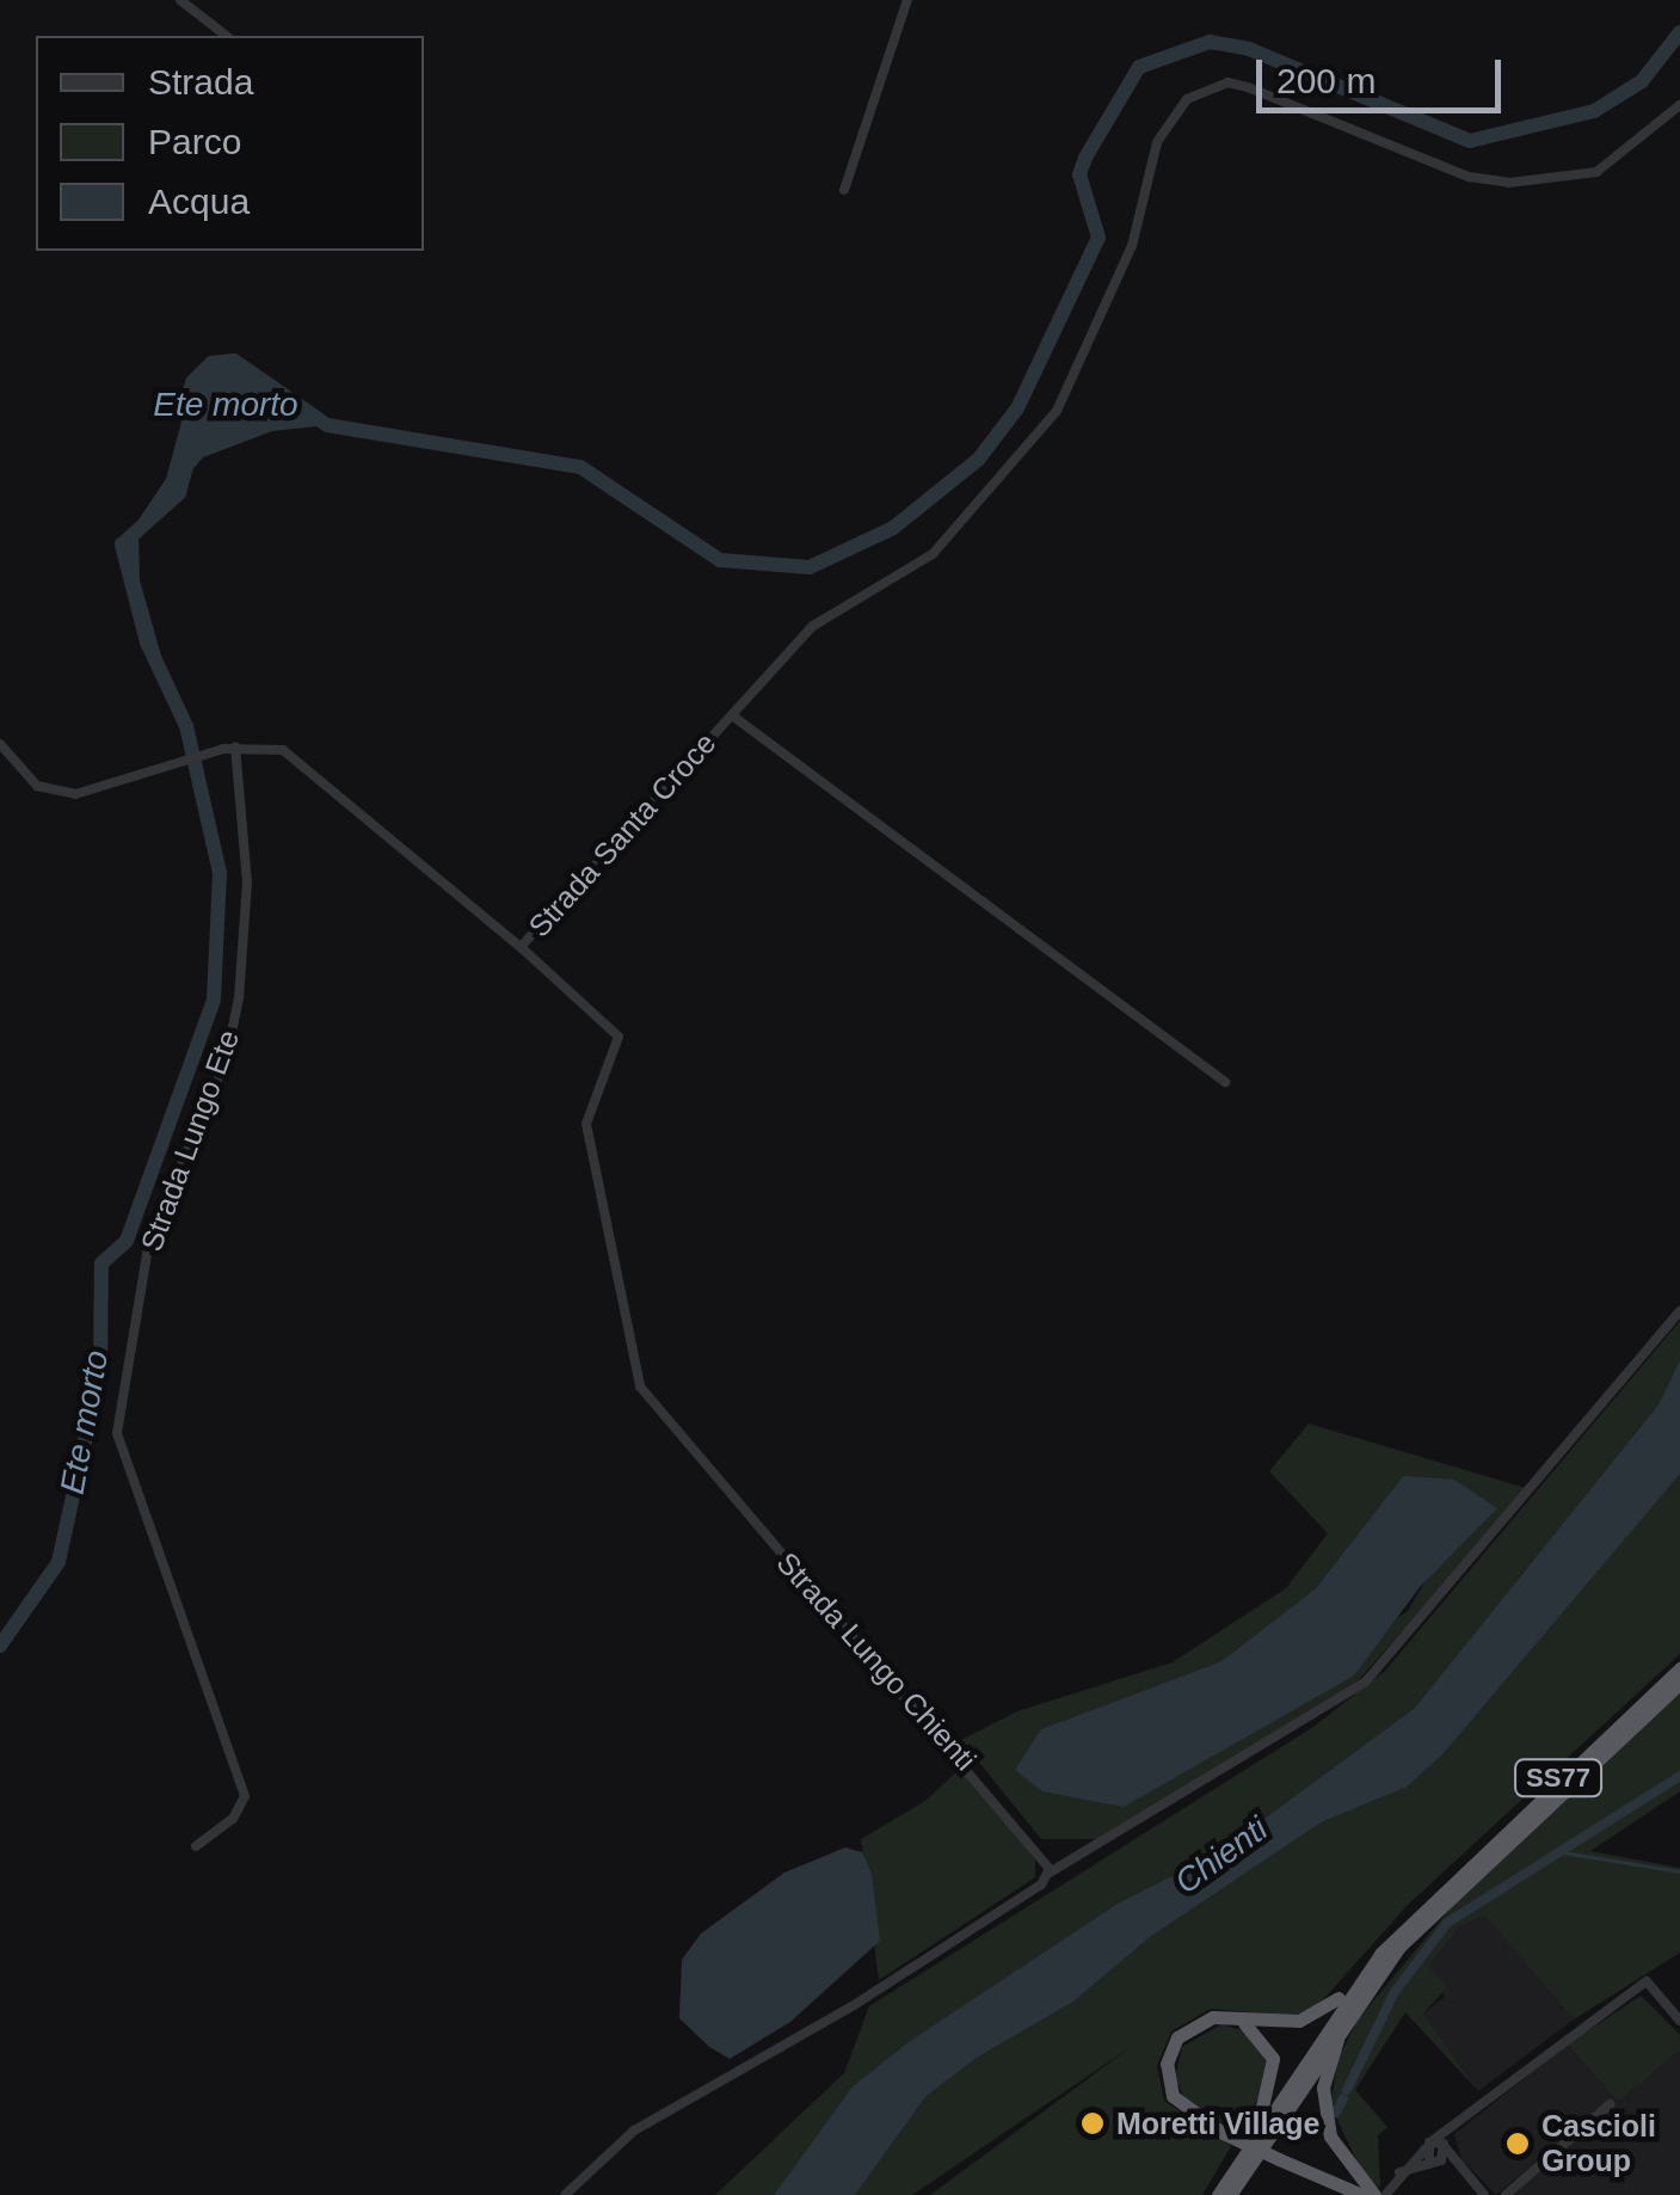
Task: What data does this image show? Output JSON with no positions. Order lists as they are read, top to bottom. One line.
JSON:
{"streets":{"highway":["SS77"],"street":["Strada Santa Croce","Strada Lungo Ete","Strada Lungo Chienti"]},"crossings":[["Strada Santa Croce","Strada Lungo Ete"],["Strada Santa Croce","Strada Lungo Chienti"]],"water":["Ete morto","Chienti"],"places":["Moretti Village","Cascioli Group"],"legend":["Strada","Parco","Acqua"],"scale_bar":"200 m"}
